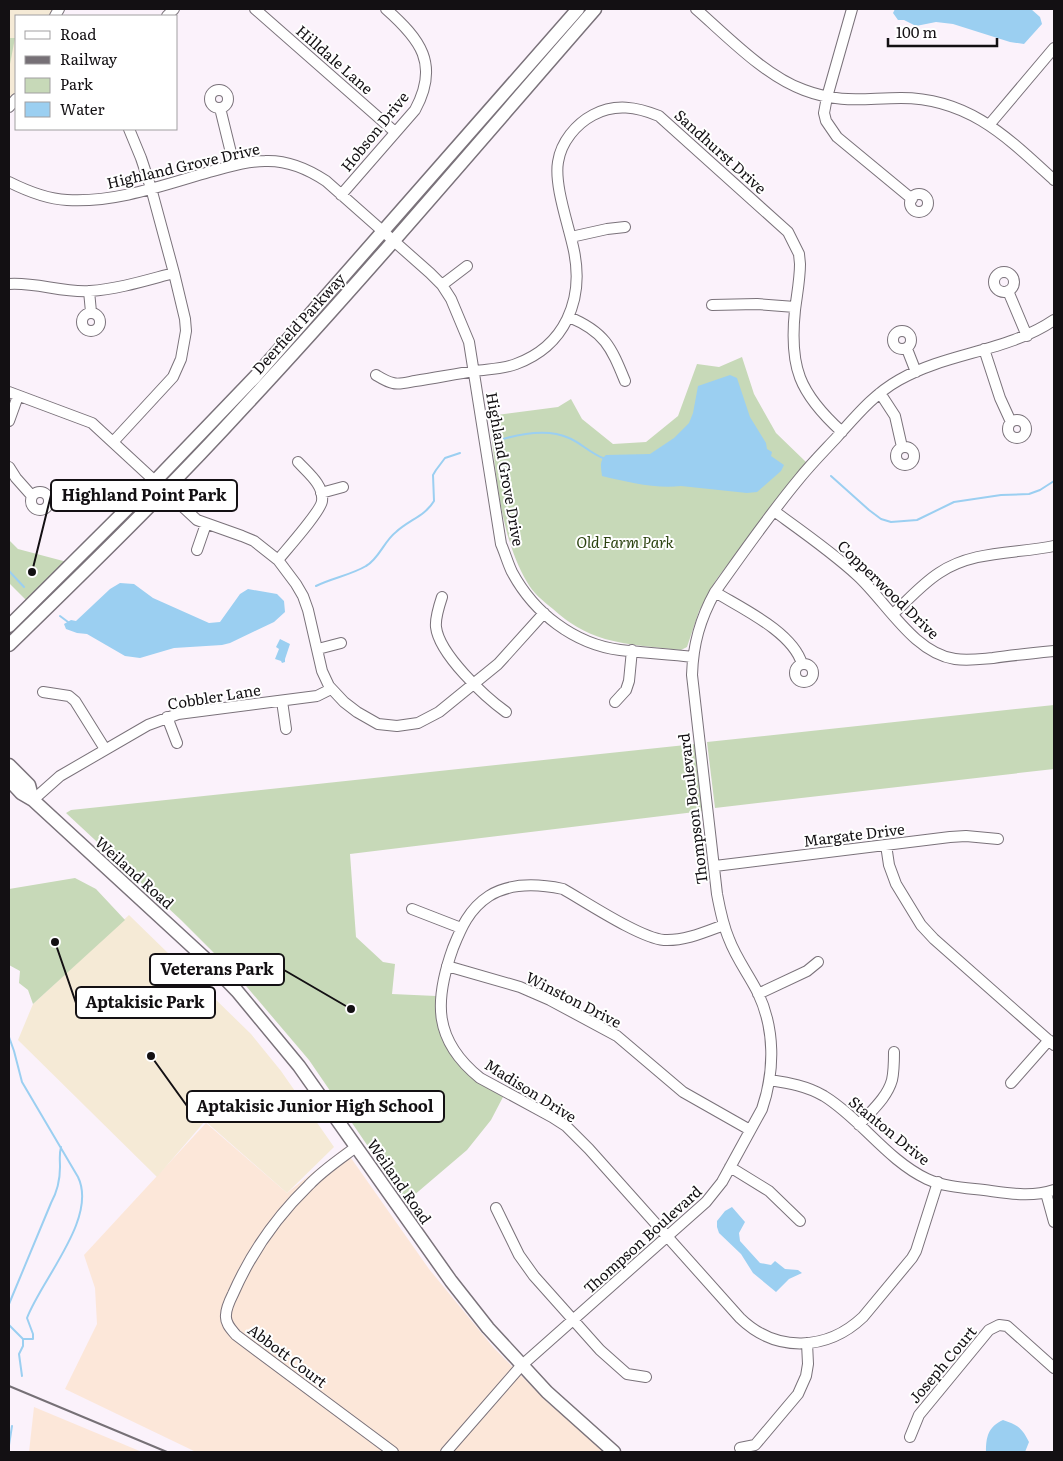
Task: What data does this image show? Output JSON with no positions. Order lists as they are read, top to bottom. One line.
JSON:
{"streets":{"main road":["Deerfield Parkway","Weiland Road"],"street":["Hilldale Lane","Hobson Drive","Sandhurst Drive","Highland Grove Drive","Copperwood Drive","Cobbler Lane","Thompson Boulevard","Margate Drive","Winston Drive","Madison Drive","Stanton Drive","Abbott Court","Joseph Court"]},"crossings":[["Hilldale Lane","Hobson Drive"],["Hobson Drive","Highland Grove Drive"],["Sandhurst Drive","Highland Grove Drive"],["Sandhurst Drive","Thompson Boulevard"],["Highland Grove Drive","Deerfield Parkway"],["Highland Grove Drive","Thompson Boulevard"],["Copperwood Drive","Thompson Boulevard"],["Cobbler Lane","Weiland Road"],["Thompson Boulevard","Margate Drive"],["Thompson Boulevard","Weiland Road"],["Thompson Boulevard","Winston Drive"],["Thompson Boulevard","Madison Drive"],["Thompson Boulevard","Stanton Drive"],["Weiland Road","Abbott Court"],["Winston Drive","Madison Drive"],["Madison Drive","Stanton Drive"]],"parks":["Old Farm Park"],"places":["Highland Point Park","Aptakisic Park","Veterans Park","Aptakisic Junior High School"],"legend":["Road","Railway","Park","Water"],"scale_bar":"100 m"}
